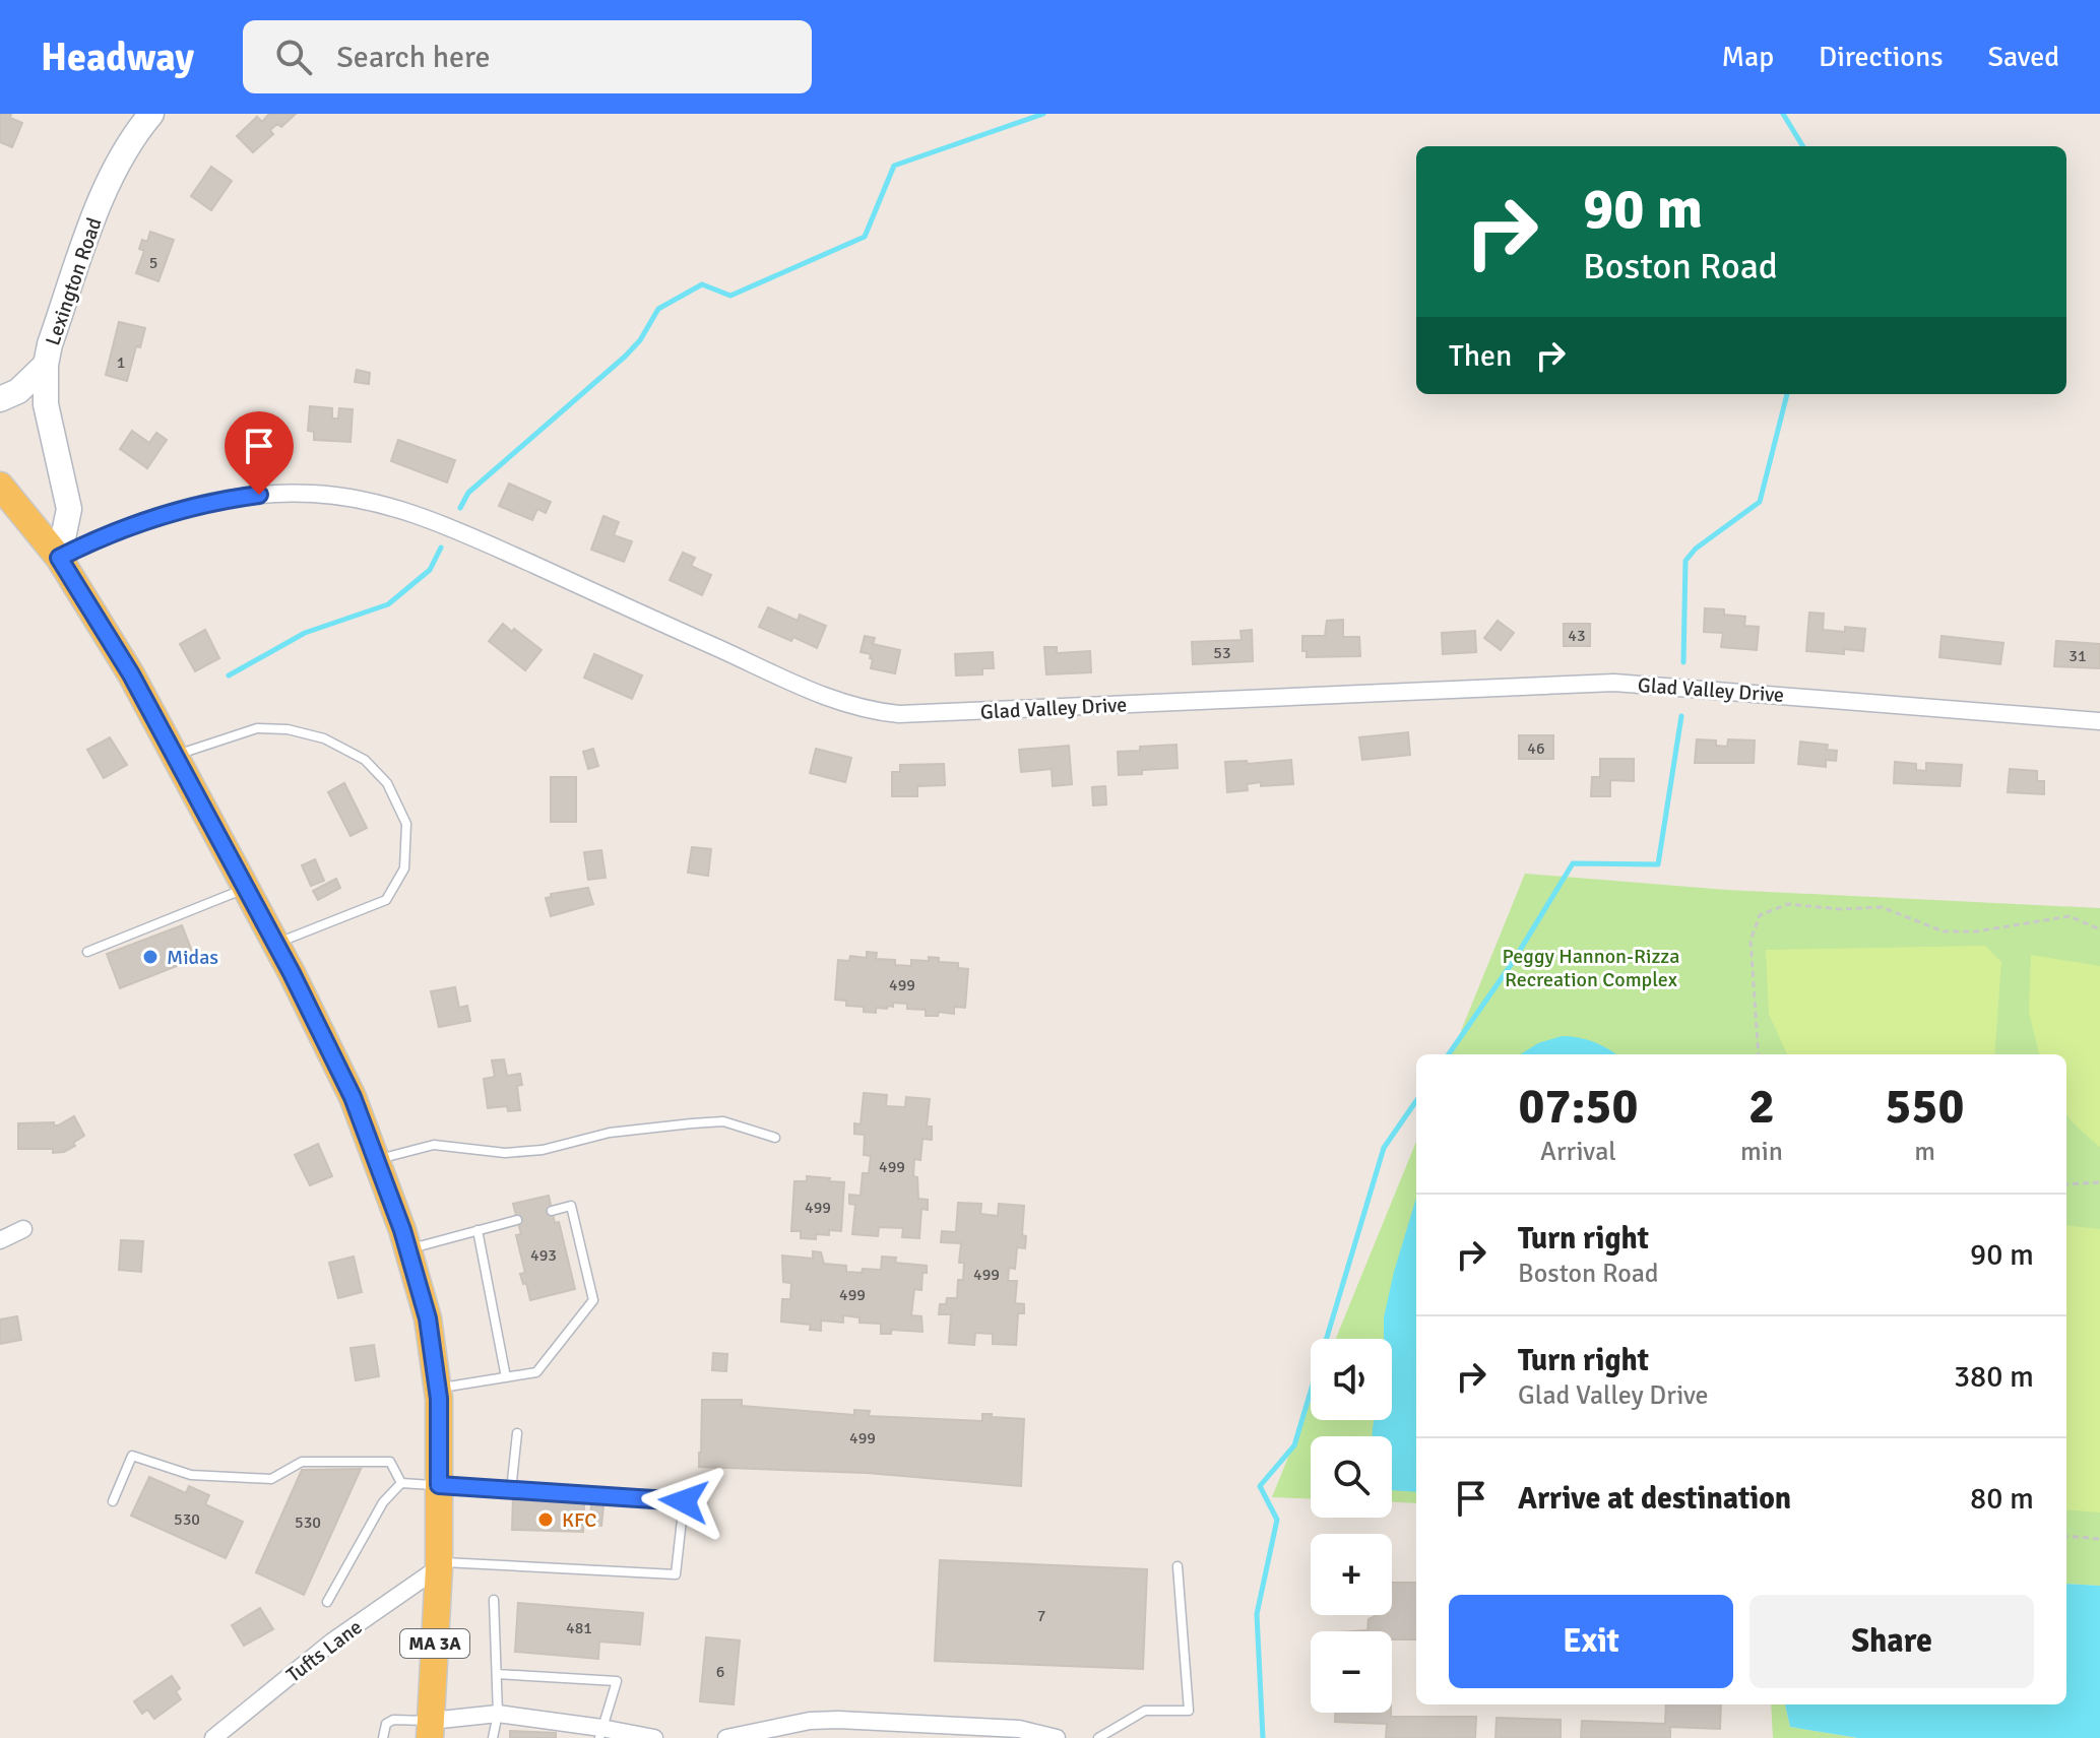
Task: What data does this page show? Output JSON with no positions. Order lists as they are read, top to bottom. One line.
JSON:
{"streets":{"main road":["MA 3A"],"street":["Lexington Road","Glad Valley Drive","Tufts Lane"]},"crossings":[["Lexington Road","Glad Valley Drive"],["Lexington Road","MA 3A"],["Glad Valley Drive","MA 3A"],["MA 3A","Tufts Lane"]],"parks":["Peggy Hannon-Rizza Recreation Complex"],"places":["Midas","KFC"],"house_numbers":["5","1","43","53","31","46","499","499","499","493","499","499","499","530","530","7","481","6"],"page":{"header":"Headway","search":"Search here","nav":["Map","Directions","Saved"],"turn":["90 m","Boston Road"],"then":"Then","eta":["07:50","Arrival","2","min","550","m"],"list":[{"name":"Turn right","note":"Boston Road","value":"90 m"},{"name":"Turn right","note":"Glad Valley Drive","value":"380 m"},{"name":"Arrive at destination","value":"80 m"}],"map_buttons":["+","−"],"buttons":["Exit","Share"]}}
